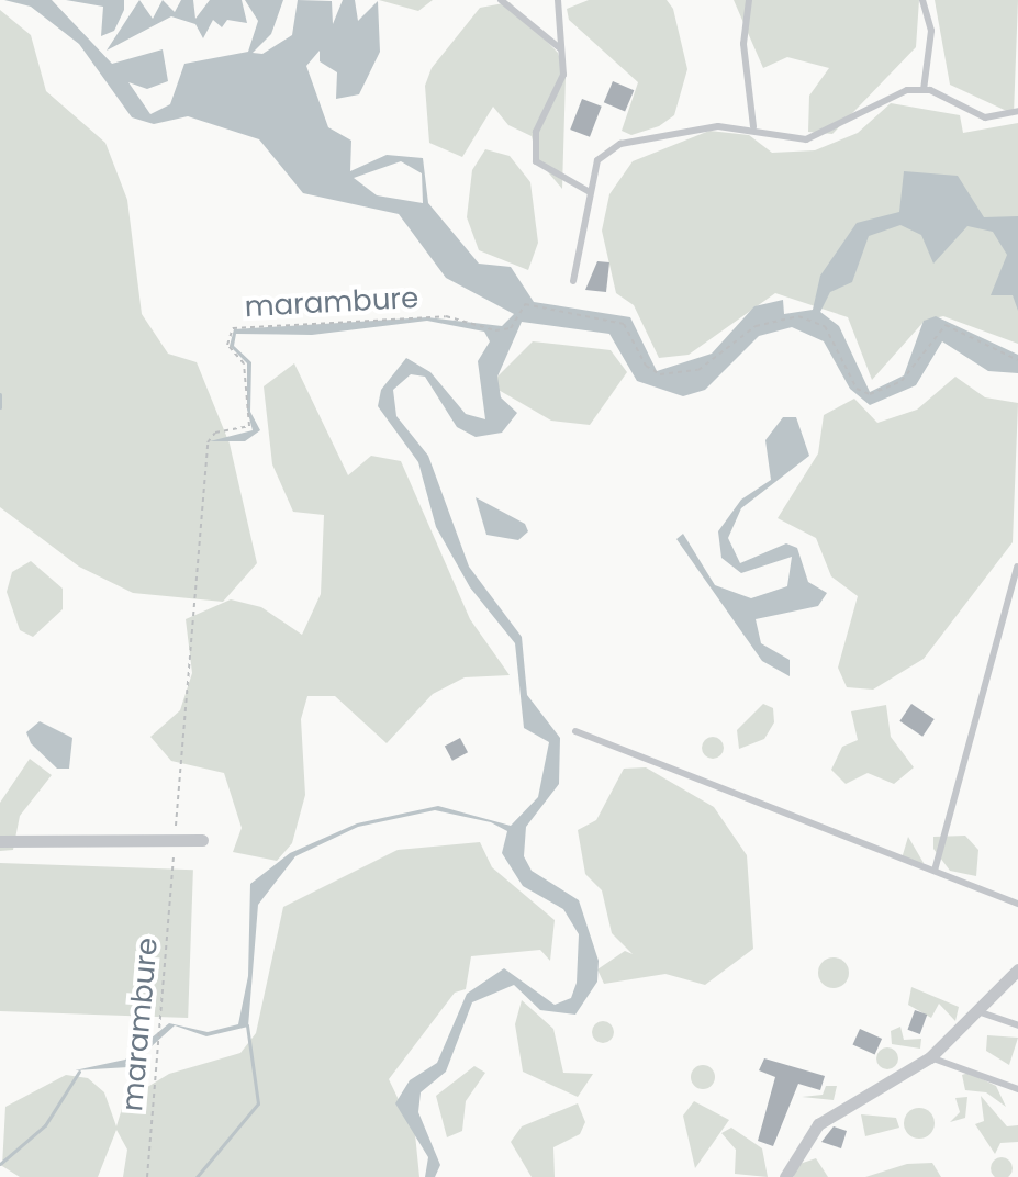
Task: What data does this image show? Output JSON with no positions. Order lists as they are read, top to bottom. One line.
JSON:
{"streets":{"path":["marambure"]}}
